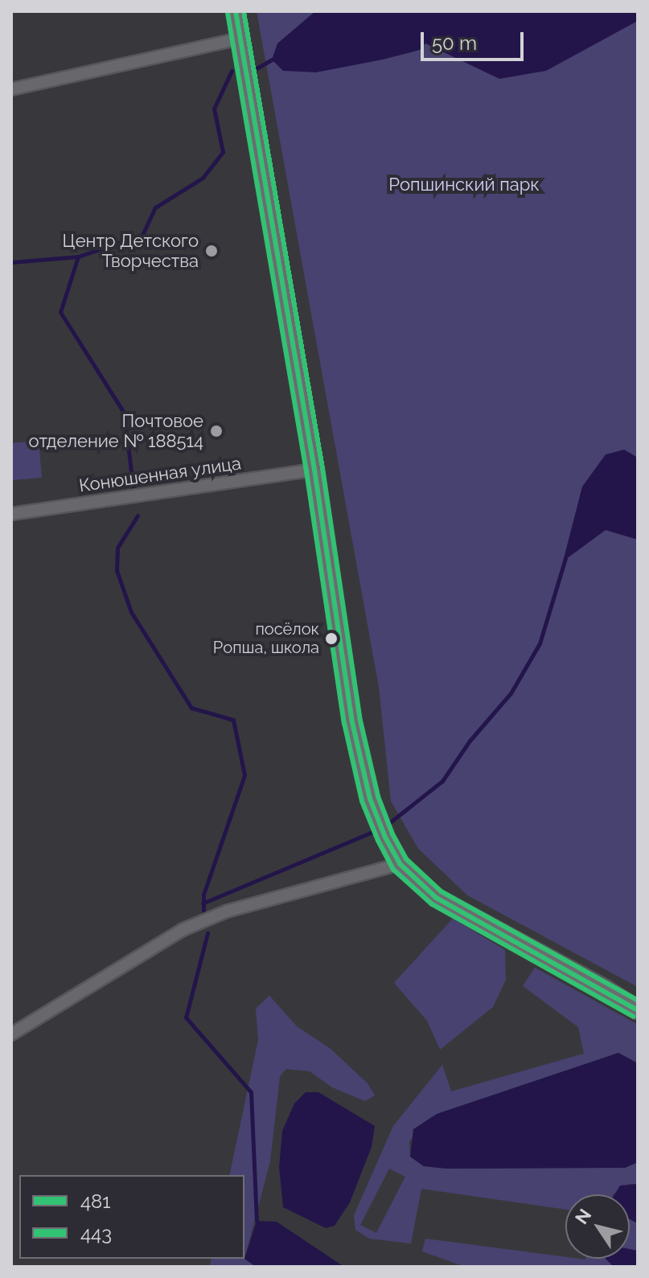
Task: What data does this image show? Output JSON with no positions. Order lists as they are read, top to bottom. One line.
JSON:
{"streets":{"street":["Конюшенная улица"]},"parks":["Ропшинский парк"],"places":["Центр Детского Творчества","Почтовое отделение № 188514","посёлок Ропша, школа"],"lines":["transit line 481","transit line 443"],"legend":["481","443"],"scale_bar":"50 m","north":"top left"}
